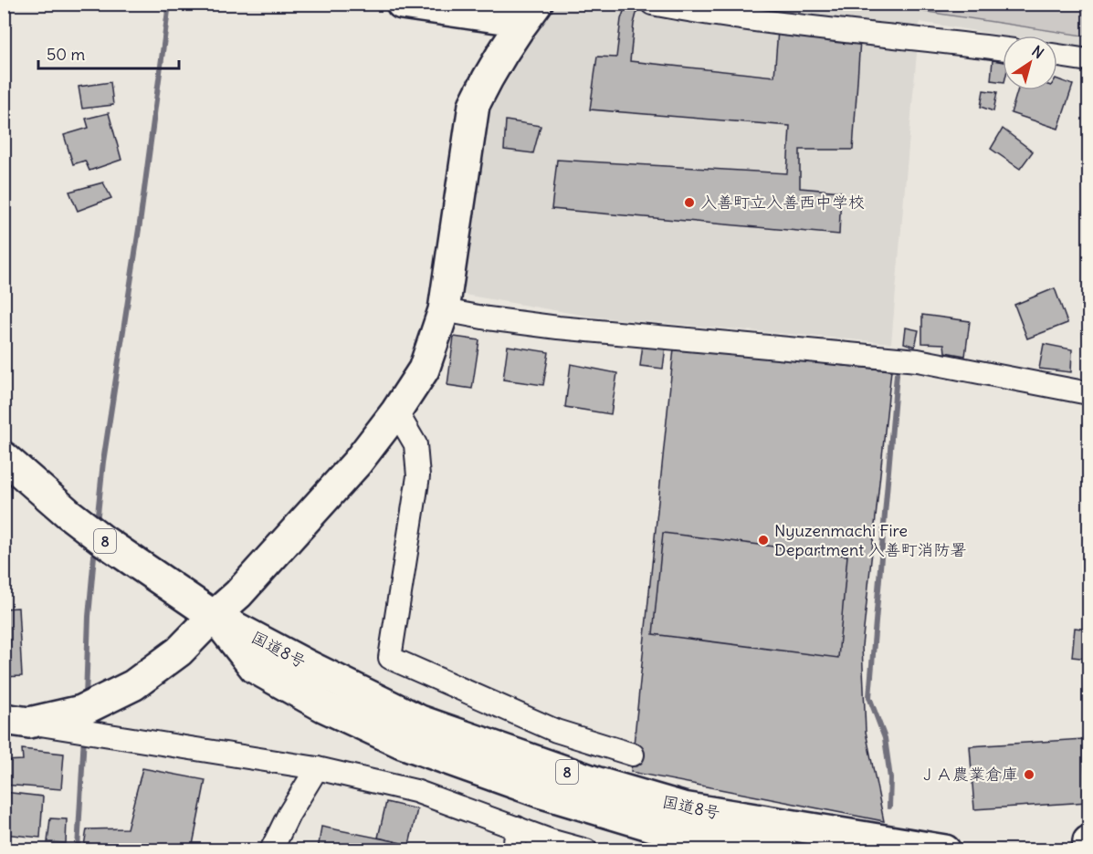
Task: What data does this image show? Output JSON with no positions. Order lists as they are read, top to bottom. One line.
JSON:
{"streets":{"main road":["8","国道8号"]},"crossings":[["8","国道8号"]],"places":["入善町立入善西中学校","Nyuzenmachi Fire Department 入善町消防署","ＪＡ農業倉庫"],"scale_bar":"50 m","north":"top right"}
